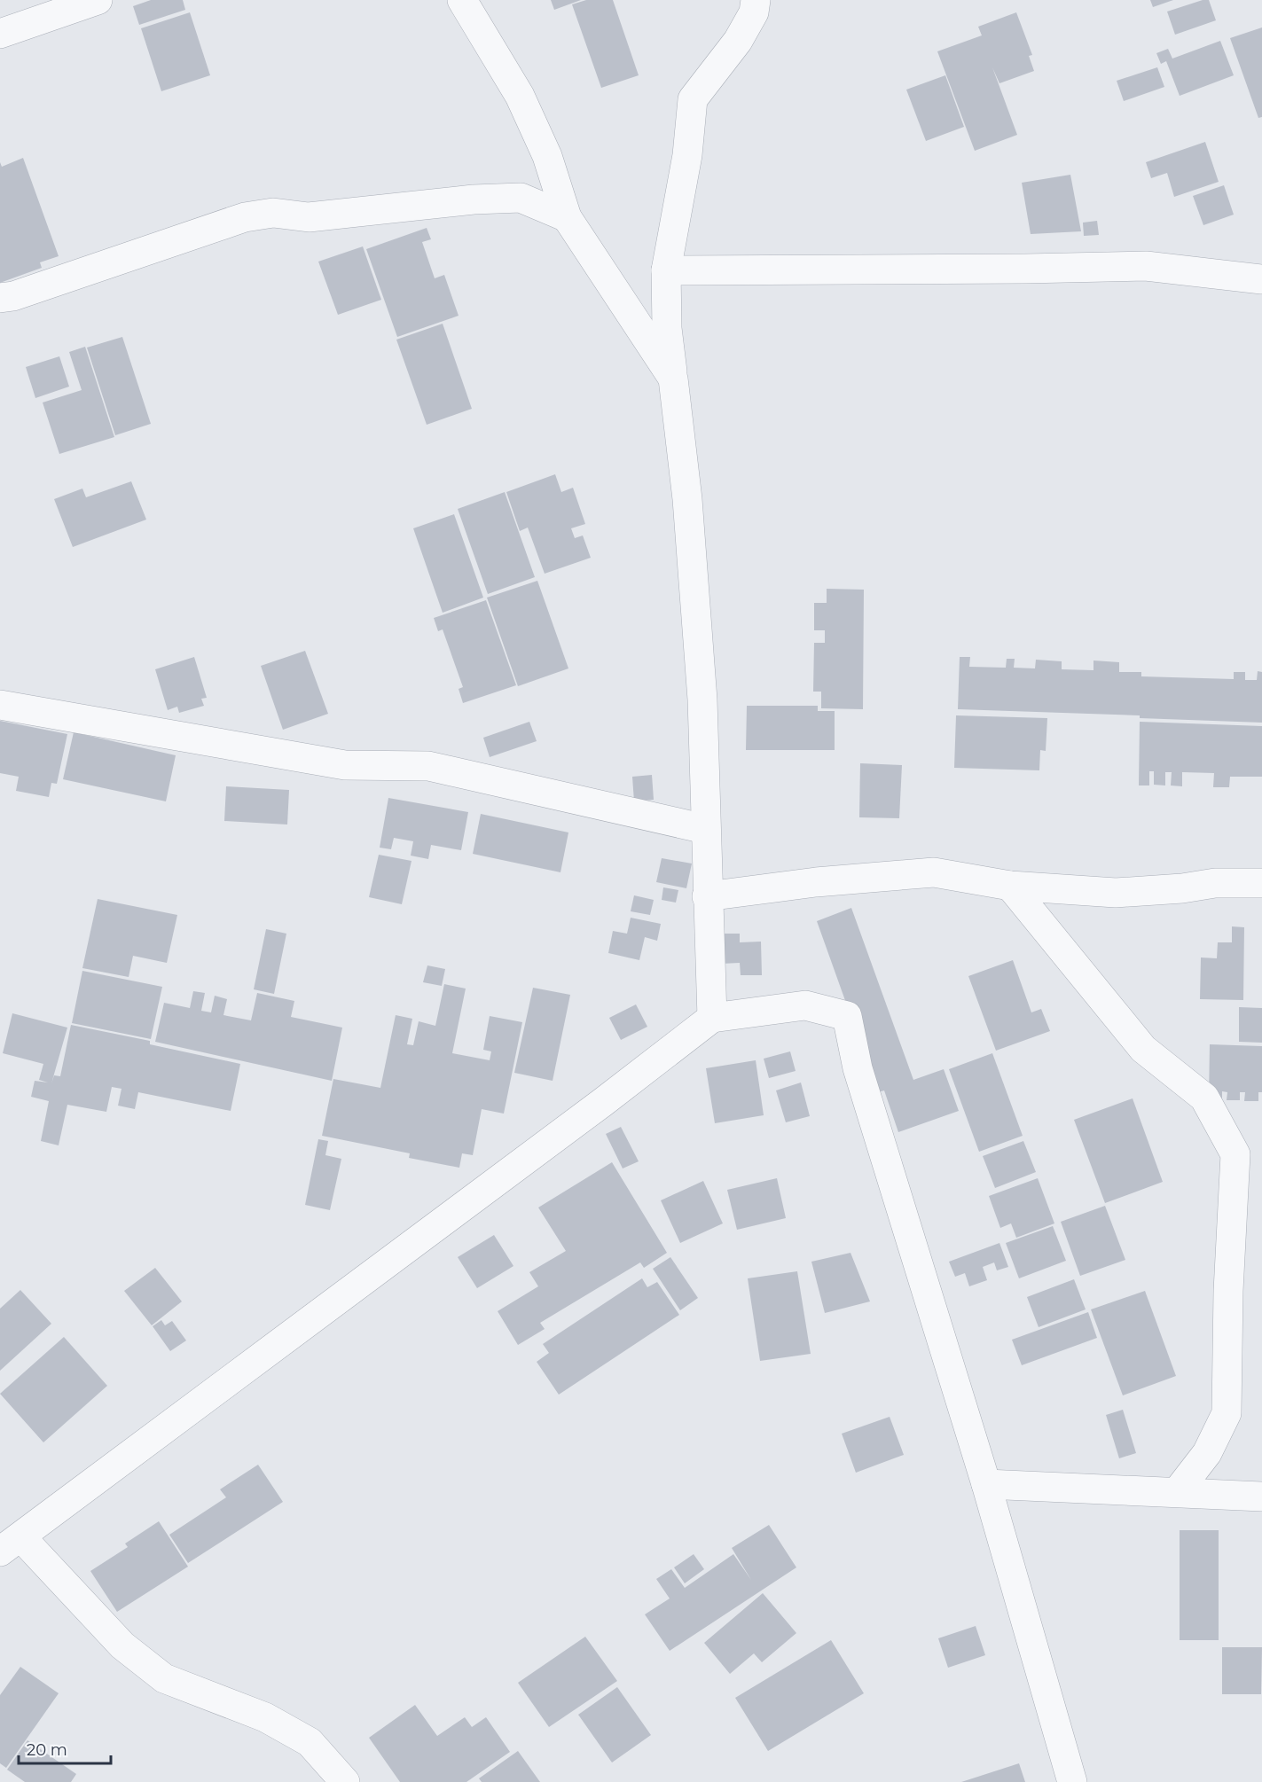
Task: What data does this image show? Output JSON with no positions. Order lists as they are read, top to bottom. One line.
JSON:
{"scale_bar":"20 m"}
